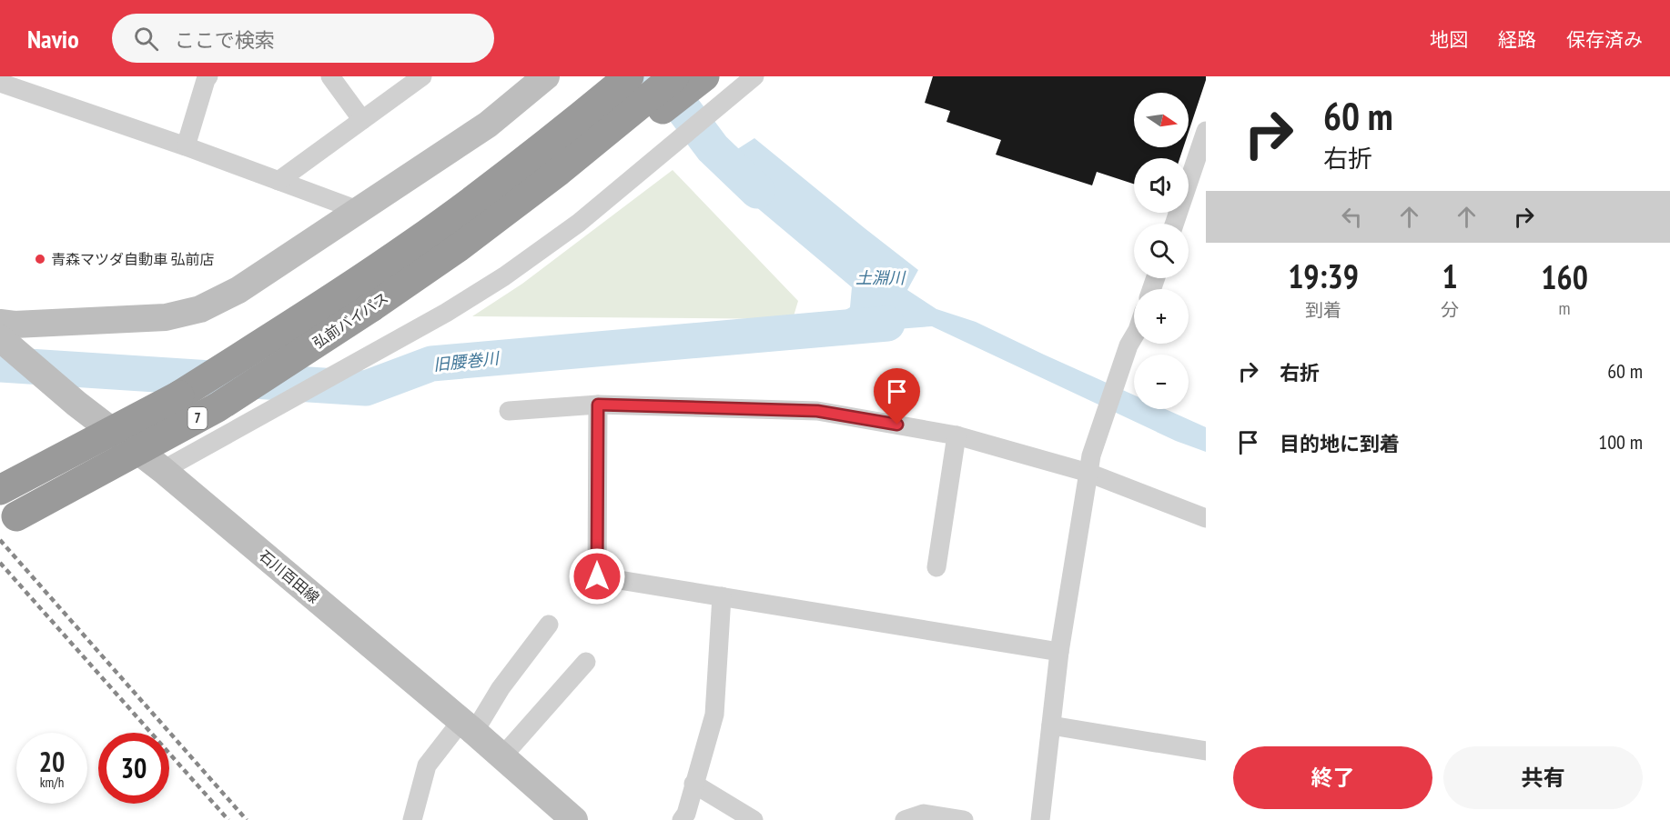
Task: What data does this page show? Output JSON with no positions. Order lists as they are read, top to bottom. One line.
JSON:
{"streets":{"highway":["弘前バイパス","7"],"main road":["石川百田線"]},"water":["土淵川","旧腰巻川"],"places":["青森マツダ自動車 弘前店"],"north":"right","page":{"header":"Navio","search":"ここで検索","nav":["地図","経路","保存済み"],"turn":["60 m","右折"],"map_buttons":["+","−"],"eta":["19:39","到着","1","分","160","m"],"list":[{"name":"右折","value":"60 m"},{"name":"目的地に到着","value":"100 m"}],"speed":"20 km/h","limit":"30","buttons":["終了","共有"]}}
